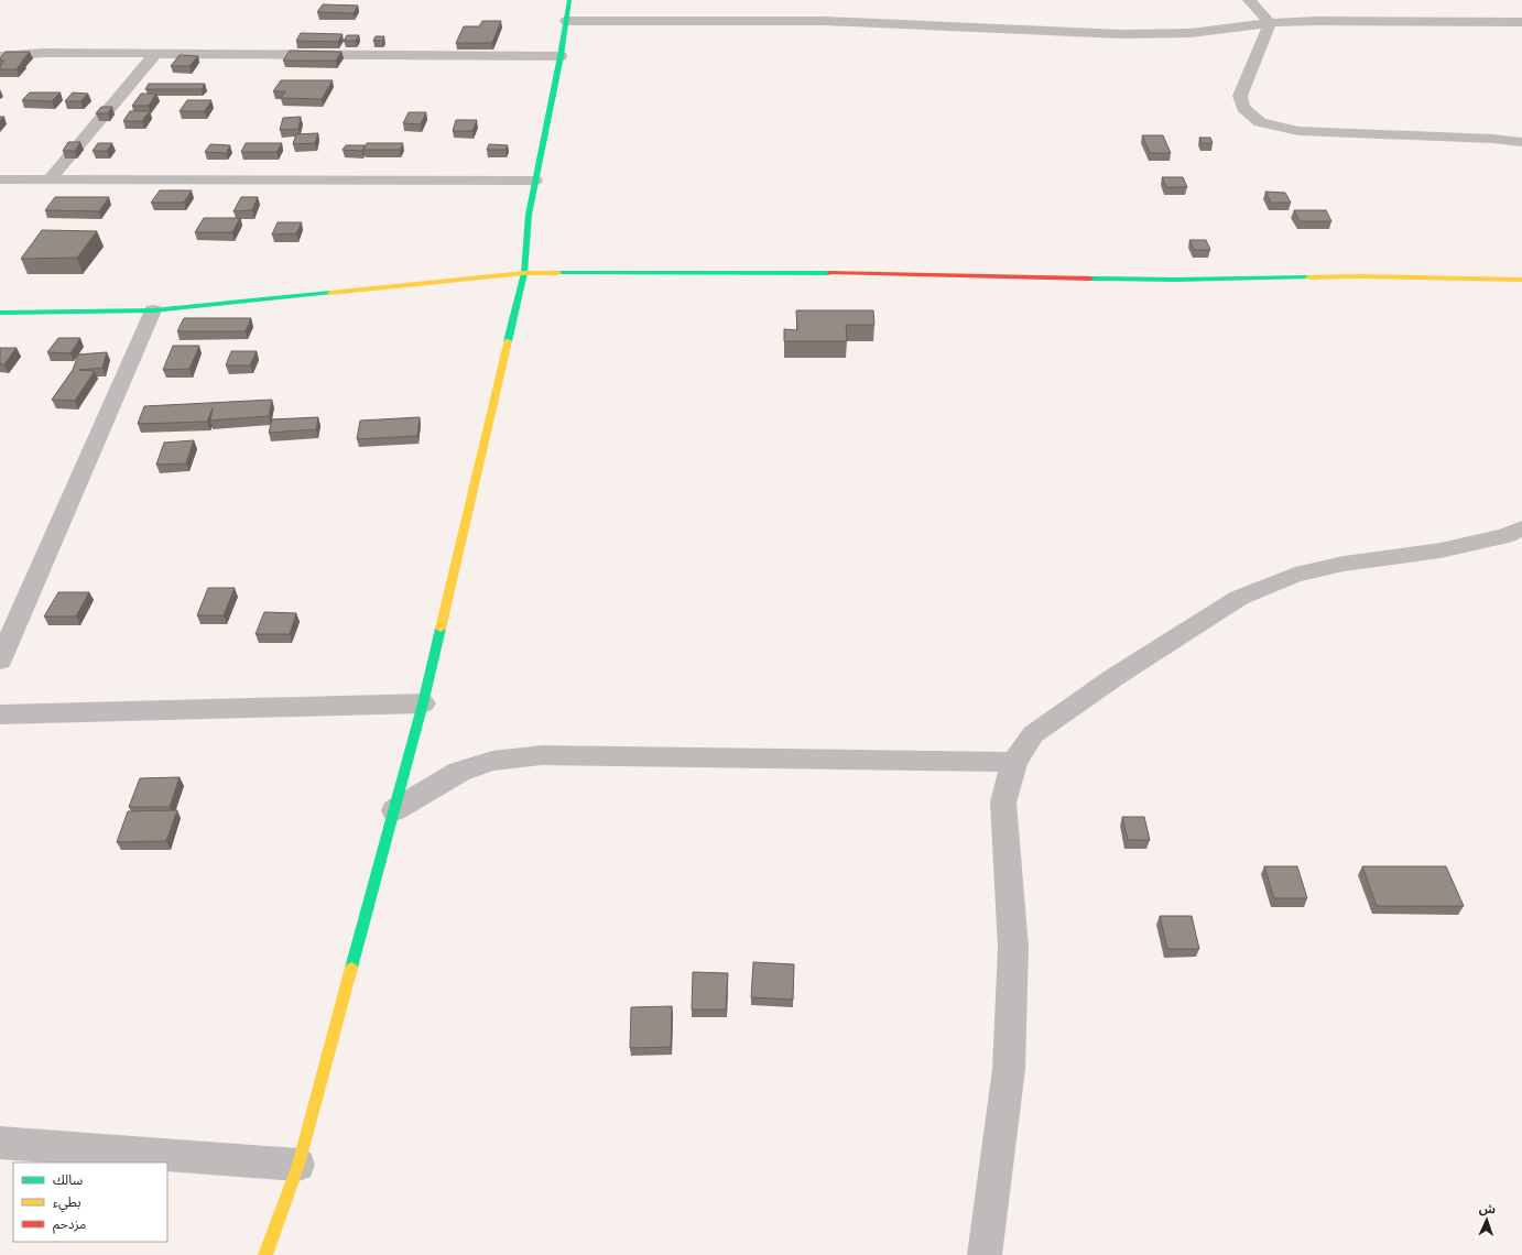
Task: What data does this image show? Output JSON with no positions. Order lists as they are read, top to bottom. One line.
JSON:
{"legend":["سالك","بطيء","مزدحم"],"north":"top"}
